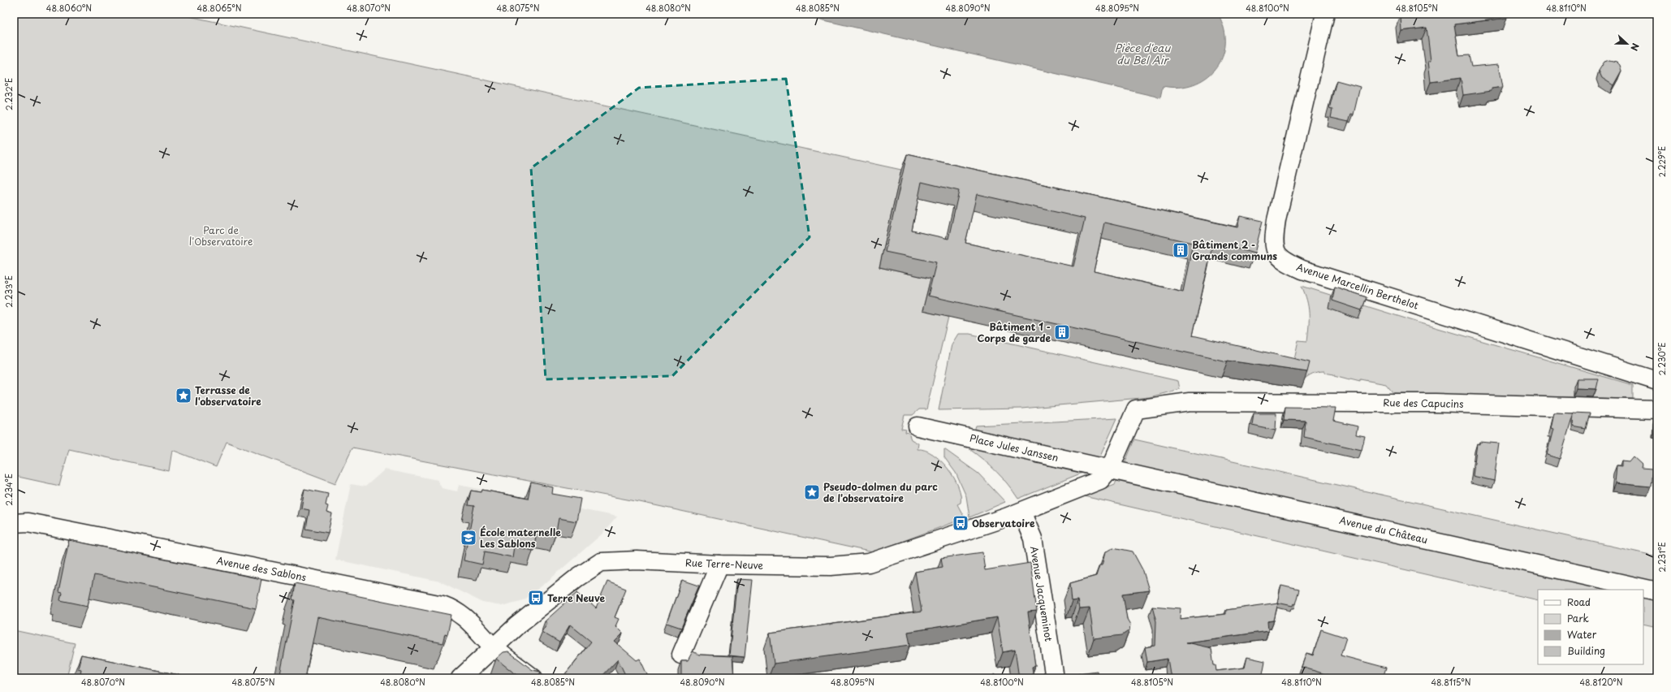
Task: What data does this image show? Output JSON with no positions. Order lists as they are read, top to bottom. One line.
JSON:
{"streets":{"street":["Avenue Marcellin Berthelot","Rue des Capucins","Place Jules Janssen","Avenue du Château","Rue Terre-Neuve","Avenue des Sablons","Avenue Jacqueminot"]},"crossings":[["Rue des Capucins","Place Jules Janssen"],["Rue des Capucins","Avenue du Château"],["Place Jules Janssen","Avenue du Château"],["Rue Terre-Neuve","Avenue des Sablons"],["Rue Terre-Neuve","Avenue Jacqueminot"]],"water":["Pièce d'eau du Bel Air"],"parks":["Parc de l'Observatoire"],"places":{"building":["Bâtiment 2 - Grands communs","Bâtiment 1 - Corps de garde"],"place":["Terrasse de l'observatoire","Pseudo-dolmen du parc de l'observatoire"],"bus stop":["Observatoire","Terre Neuve"],"school or university":["École maternelle Les Sablons"]},"legend":["Road","Park","Water","Building"],"north":"right","coordinates":["48.8060°N","48.8065°N","48.8070°N","48.8075°N","48.8080°N","48.8085°N","48.8090°N","48.8095°N","48.8100°N","48.8105°N","48.8110°N","2.232°E","2.229°E","2.233°E","2.230°E","2.234°E","2.231°E","48.8115°N","48.8120°N"]}
